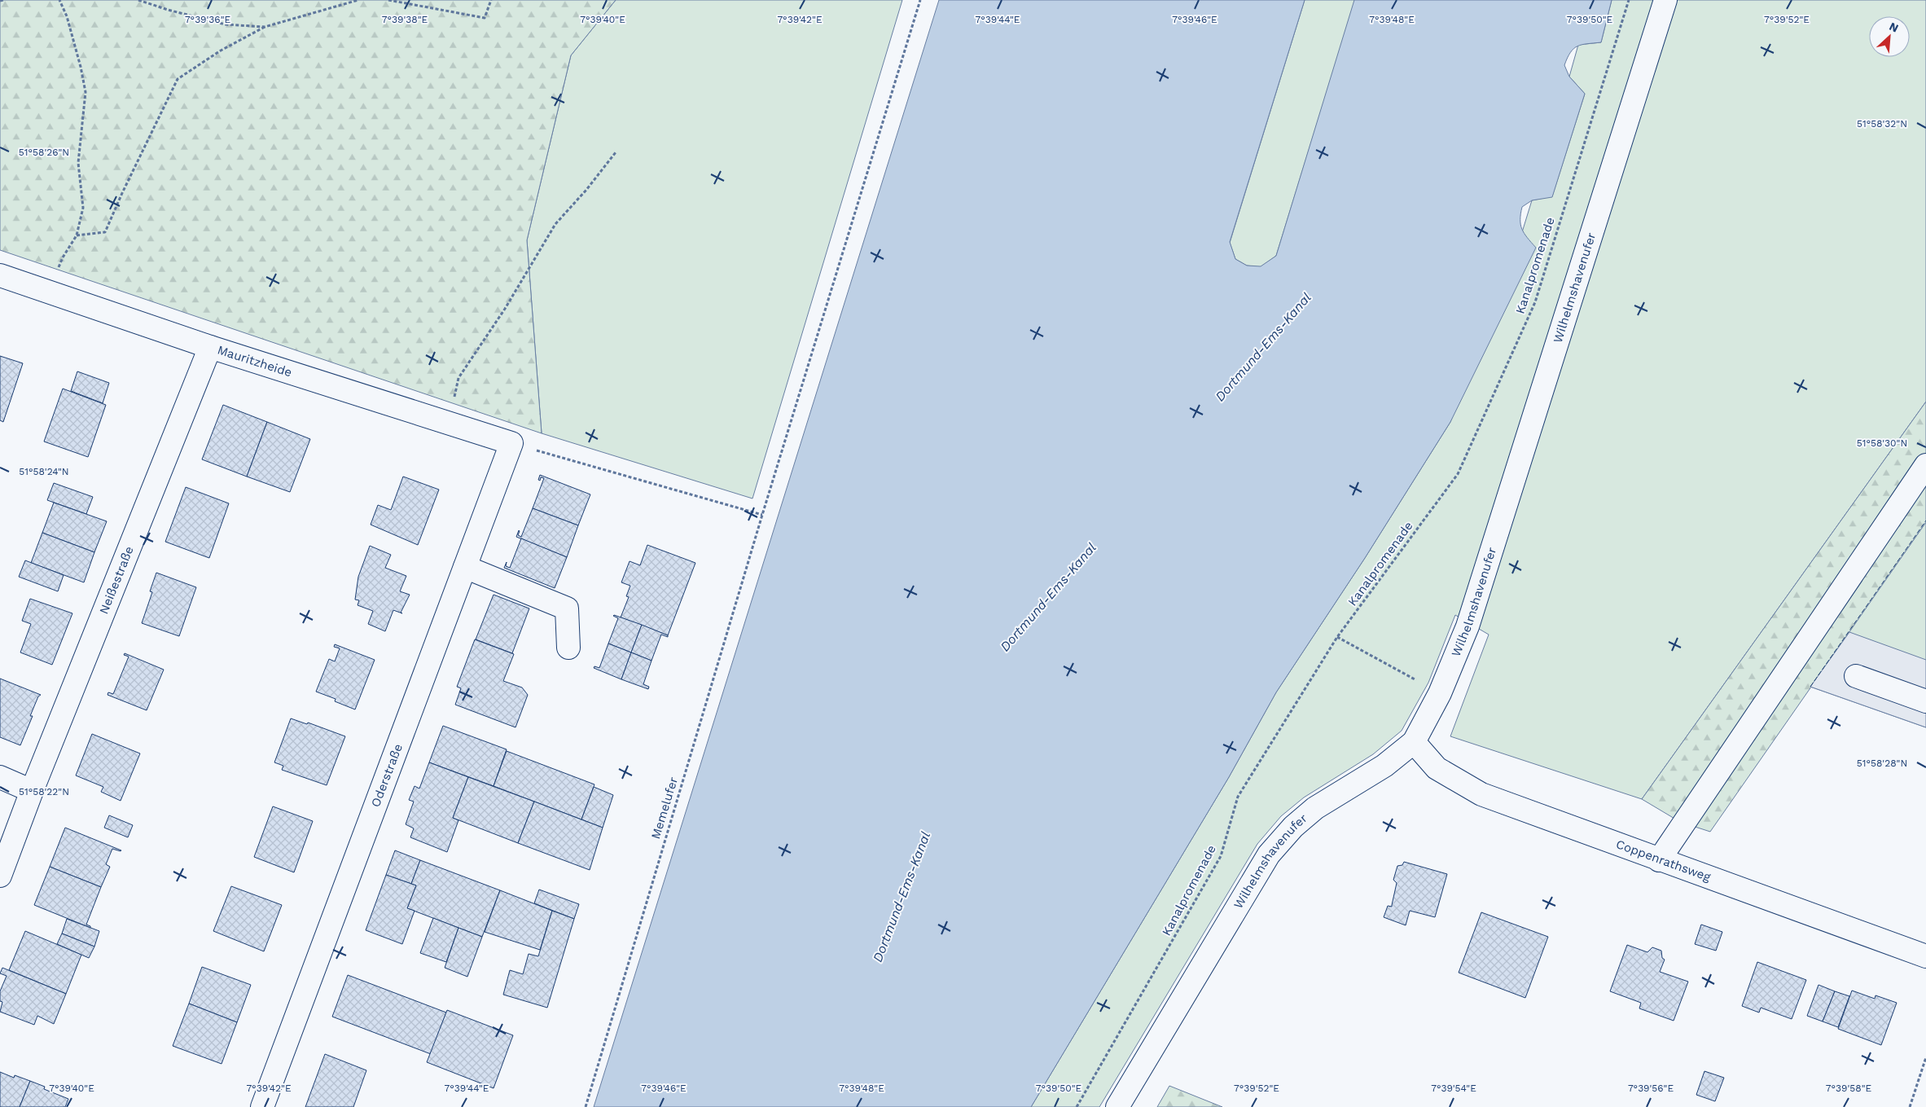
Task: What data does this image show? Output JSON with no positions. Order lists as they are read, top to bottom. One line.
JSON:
{"streets":{"street":["Wilhelmshavenufer","Mauritzheide","Neißestraße","Oderstraße","Coppenrathsweg"],"path":["Kanalpromenade","Memelufer"]},"crossings":[["Wilhelmshavenufer","Coppenrathsweg"],["Mauritzheide","Neißestraße"],["Mauritzheide","Oderstraße"]],"water":["Dortmund-Ems-Kanal"],"north":"top right","coordinates":["7°39'36\"E","7°39'38\"E","7°39'44\"E","7°39'50\"E","7°39'40\"E","7°39'42\"E","7°39'46\"E","7°39'48\"E","7°39'52\"E","51°58'32\"N","51°58'26\"N","51°58'30\"N","51°58'24\"N","51°58'28\"N","51°58'22\"N","7°39'54\"E","7°39'56\"E","7°39'58\"E"]}
